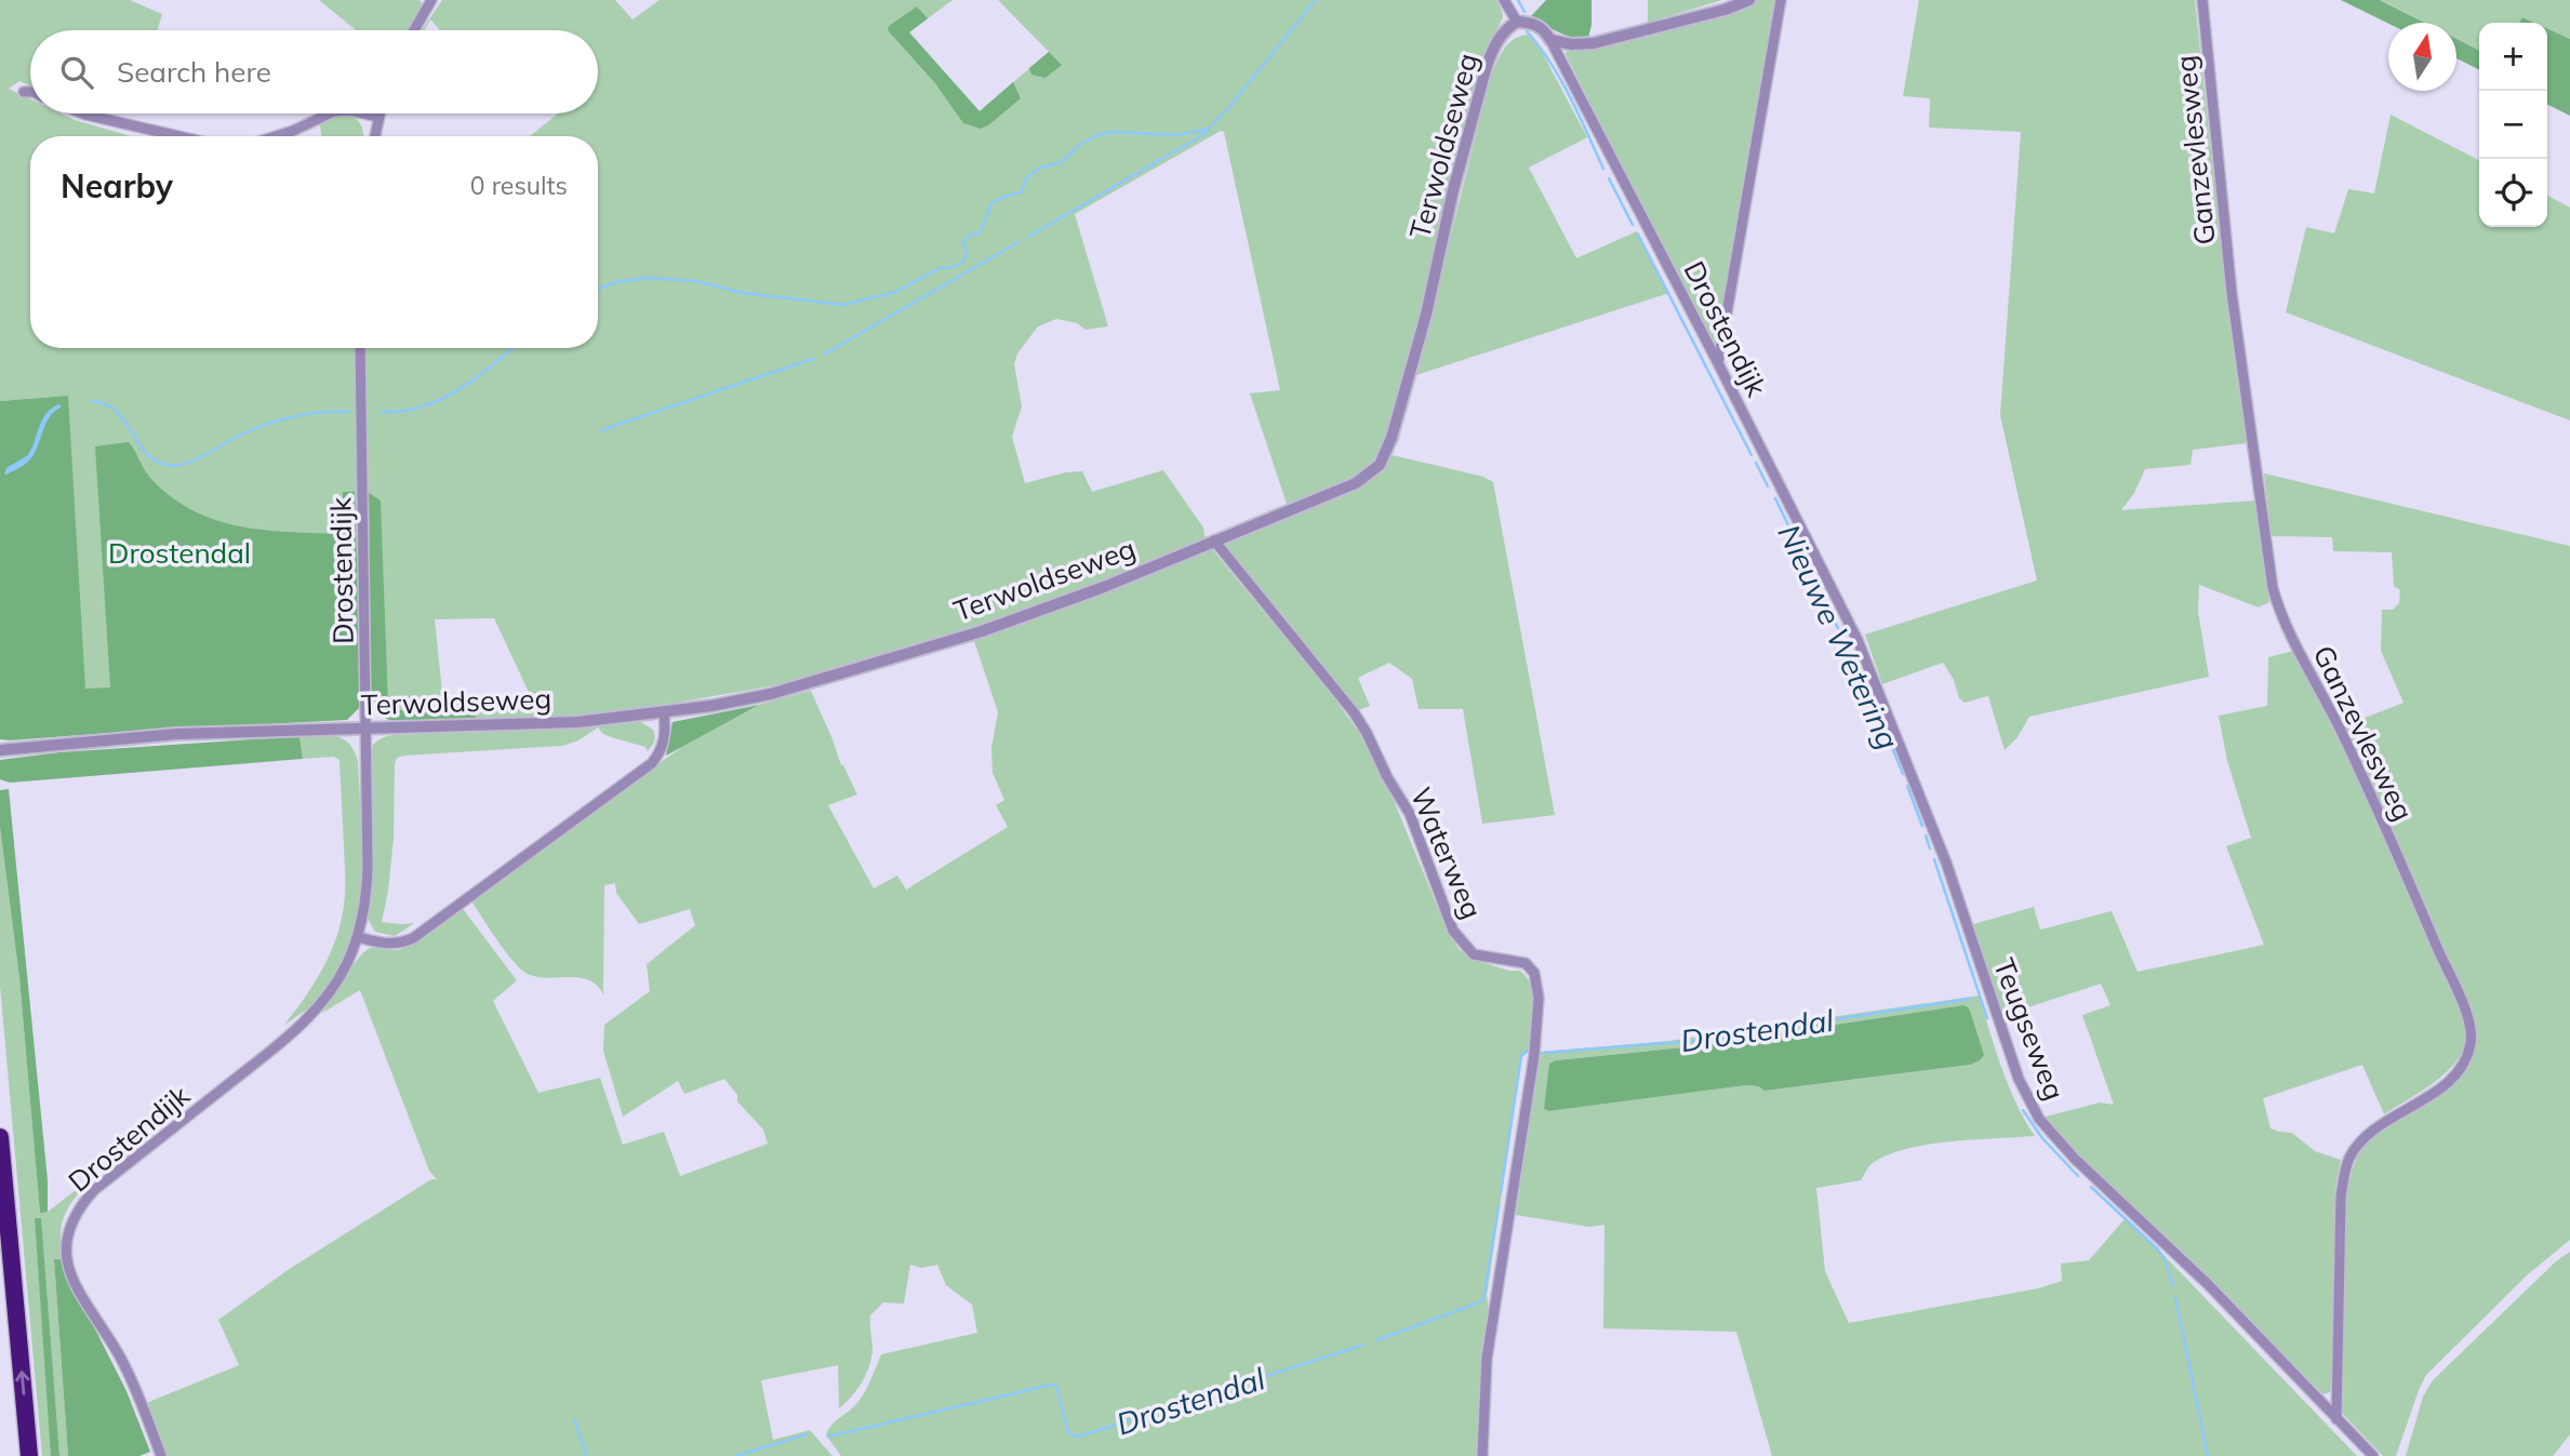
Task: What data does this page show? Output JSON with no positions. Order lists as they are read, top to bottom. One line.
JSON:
{"streets":{"street":["Terwoldseweg","Ganzevlesweg","Drostendijk","Waterweg","Teugseweg"]},"crossings":[["Terwoldseweg","Drostendijk"],["Terwoldseweg","Waterweg"],["Ganzevlesweg","Teugseweg"],["Drostendijk","Teugseweg"]],"water":["Nieuwe Wetering","Drostendal"],"parks":["Drostendal"],"north":"top","page":{"map_buttons":["+","−"],"search":"Search here","heading":["Nearby","0 results"]}}
